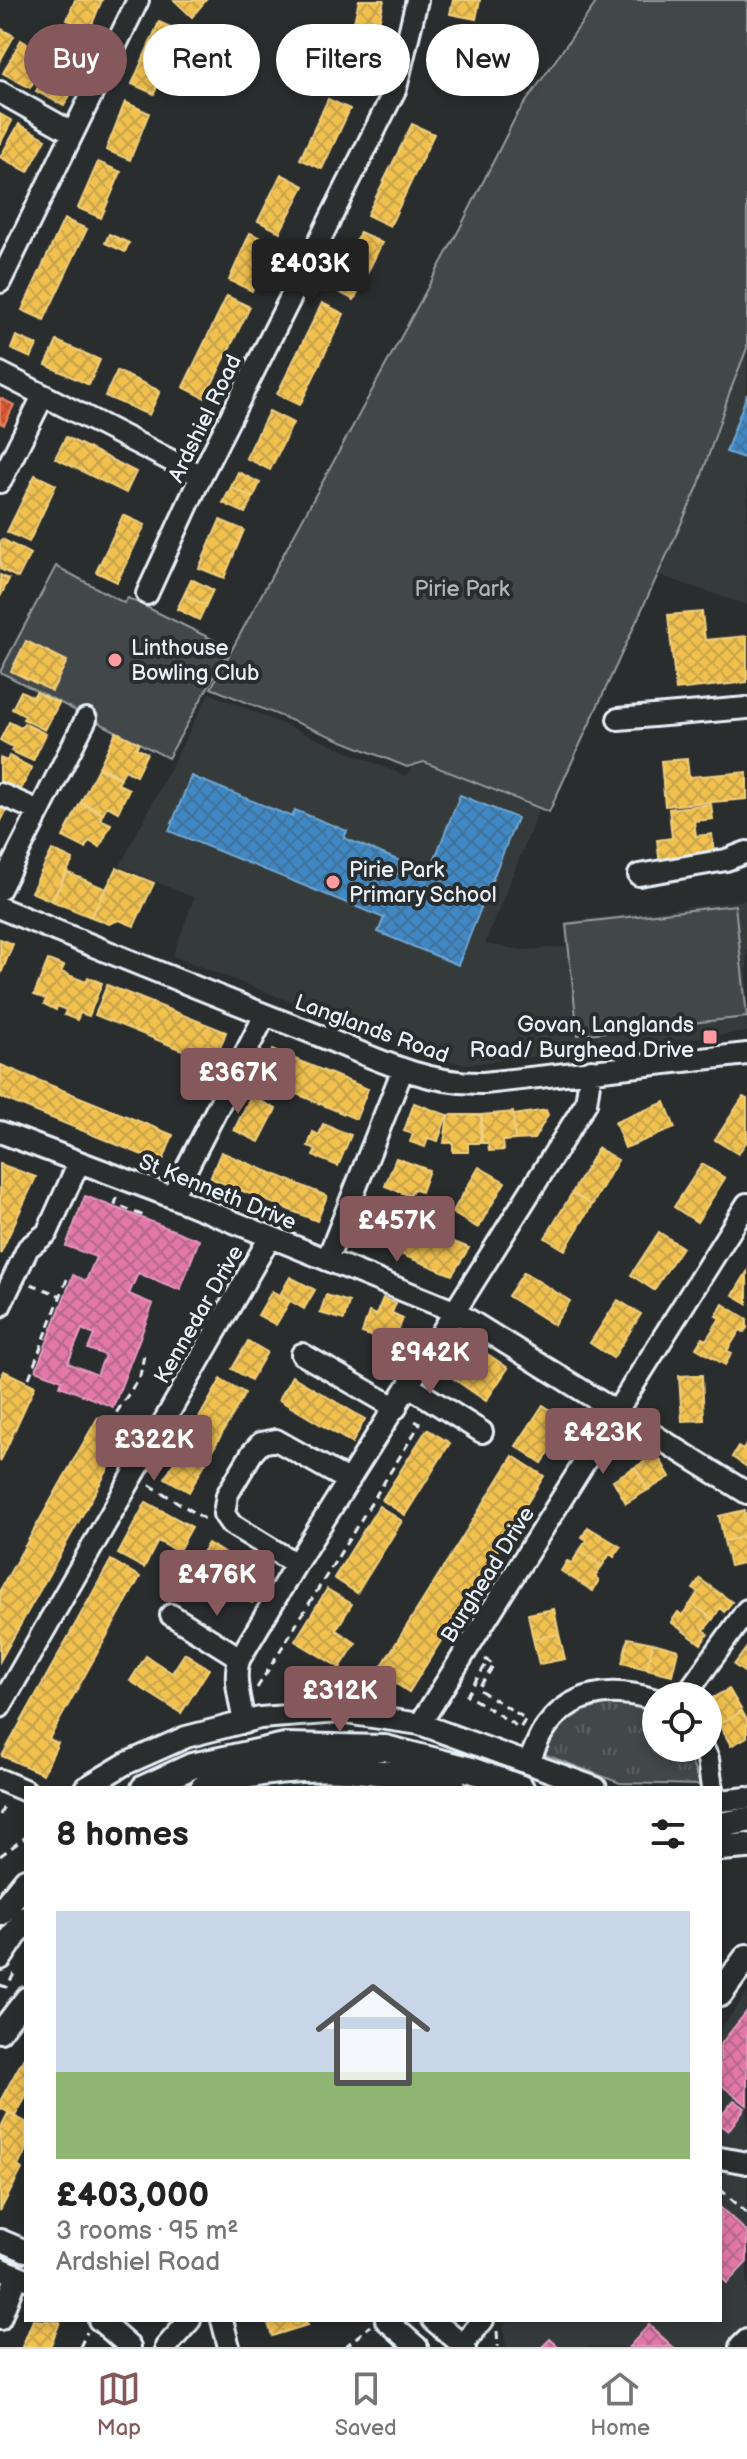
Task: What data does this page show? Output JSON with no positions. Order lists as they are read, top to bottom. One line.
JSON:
{"streets":{"street":["Ardshiel Road","Langlands Road","St Kenneth Drive","Kennedar Drive","Burghead Drive"]},"crossings":[["St Kenneth Drive","Kennedar Drive"],["St Kenneth Drive","Burghead Drive"]],"parks":["Pirie Park"],"places":{"other":["Linthouse Bowling Club","Pirie Park Primary School"],"transit":["Govan, Langlands Road/ Burghead Drive"]},"page":{"chip":["Buy","Rent","Filters","New"],"price":["£403K","£367K","£457K","£942K","£423K","£322K","£476K","£312K"],"heading":"8 homes","list":[{"name":"£403,000","note":"3 rooms · 95 m² · Ardshiel Road"}],"tabs":["Map","Saved","Home"]}}
